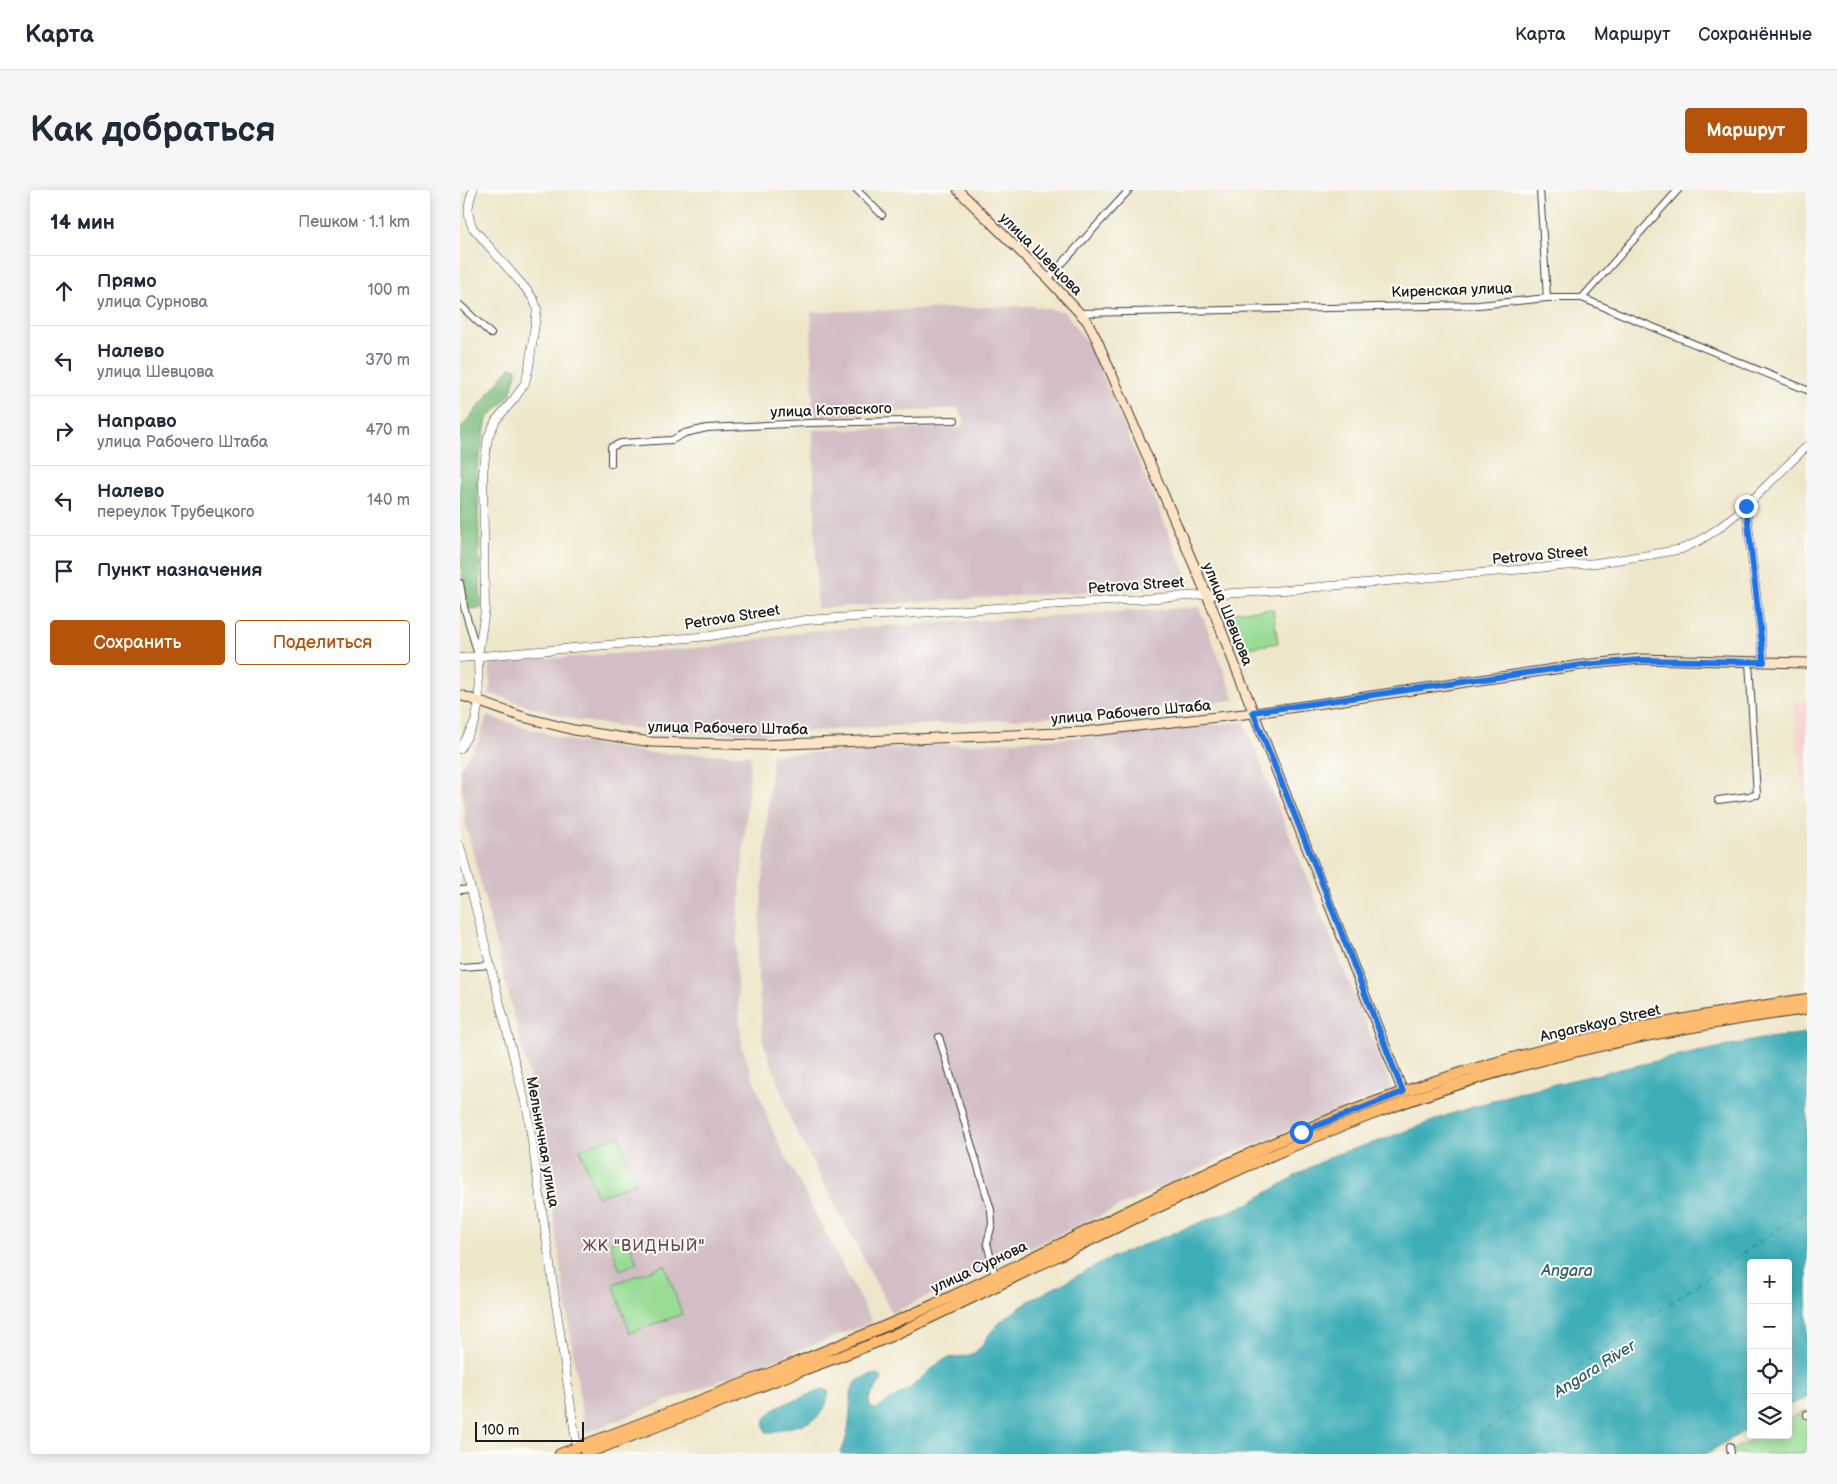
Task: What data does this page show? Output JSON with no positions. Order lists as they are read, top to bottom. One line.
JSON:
{"streets":{"main road":["улица Шевцова","улица Рабочего Штаба","Angarskaya Street","улица Сурнова"],"street":["Киренская улица","улица Котовского","Petrova Street","Мельничная улица"]},"crossings":[["улица Шевцова","Киренская улица"],["улица Шевцова","Petrova Street"],["улица Шевцова","улица Рабочего Штаба"],["улица Шевцова","Angarskaya Street"],["улица Шевцова","улица Сурнова"],["Angarskaya Street","улица Сурнова"],["Мельничная улица","улица Сурнова"]],"districts":["ЖК \"ВИДНЫЙ\""],"water":["Angara","Angara River"],"scale_bar":"100 m","page":{"header":"Карта","nav":["Карта","Маршрут","Сохранённые"],"buttons":["Маршрут",["Сохранить","Поделиться"]],"title":"Как добраться","heading":["14 мин","Пешком · 1.1 km"],"list":[["Прямо","улица Сурнова","100 m"],["Налево","улица Шевцова","370 m"],["Направо","улица Рабочего Штаба","470 m"],["Налево","переулок Трубецкого","140 m"],"Пункт назначения"],"map_buttons":["+","−"],"scale":"100 m"}}
